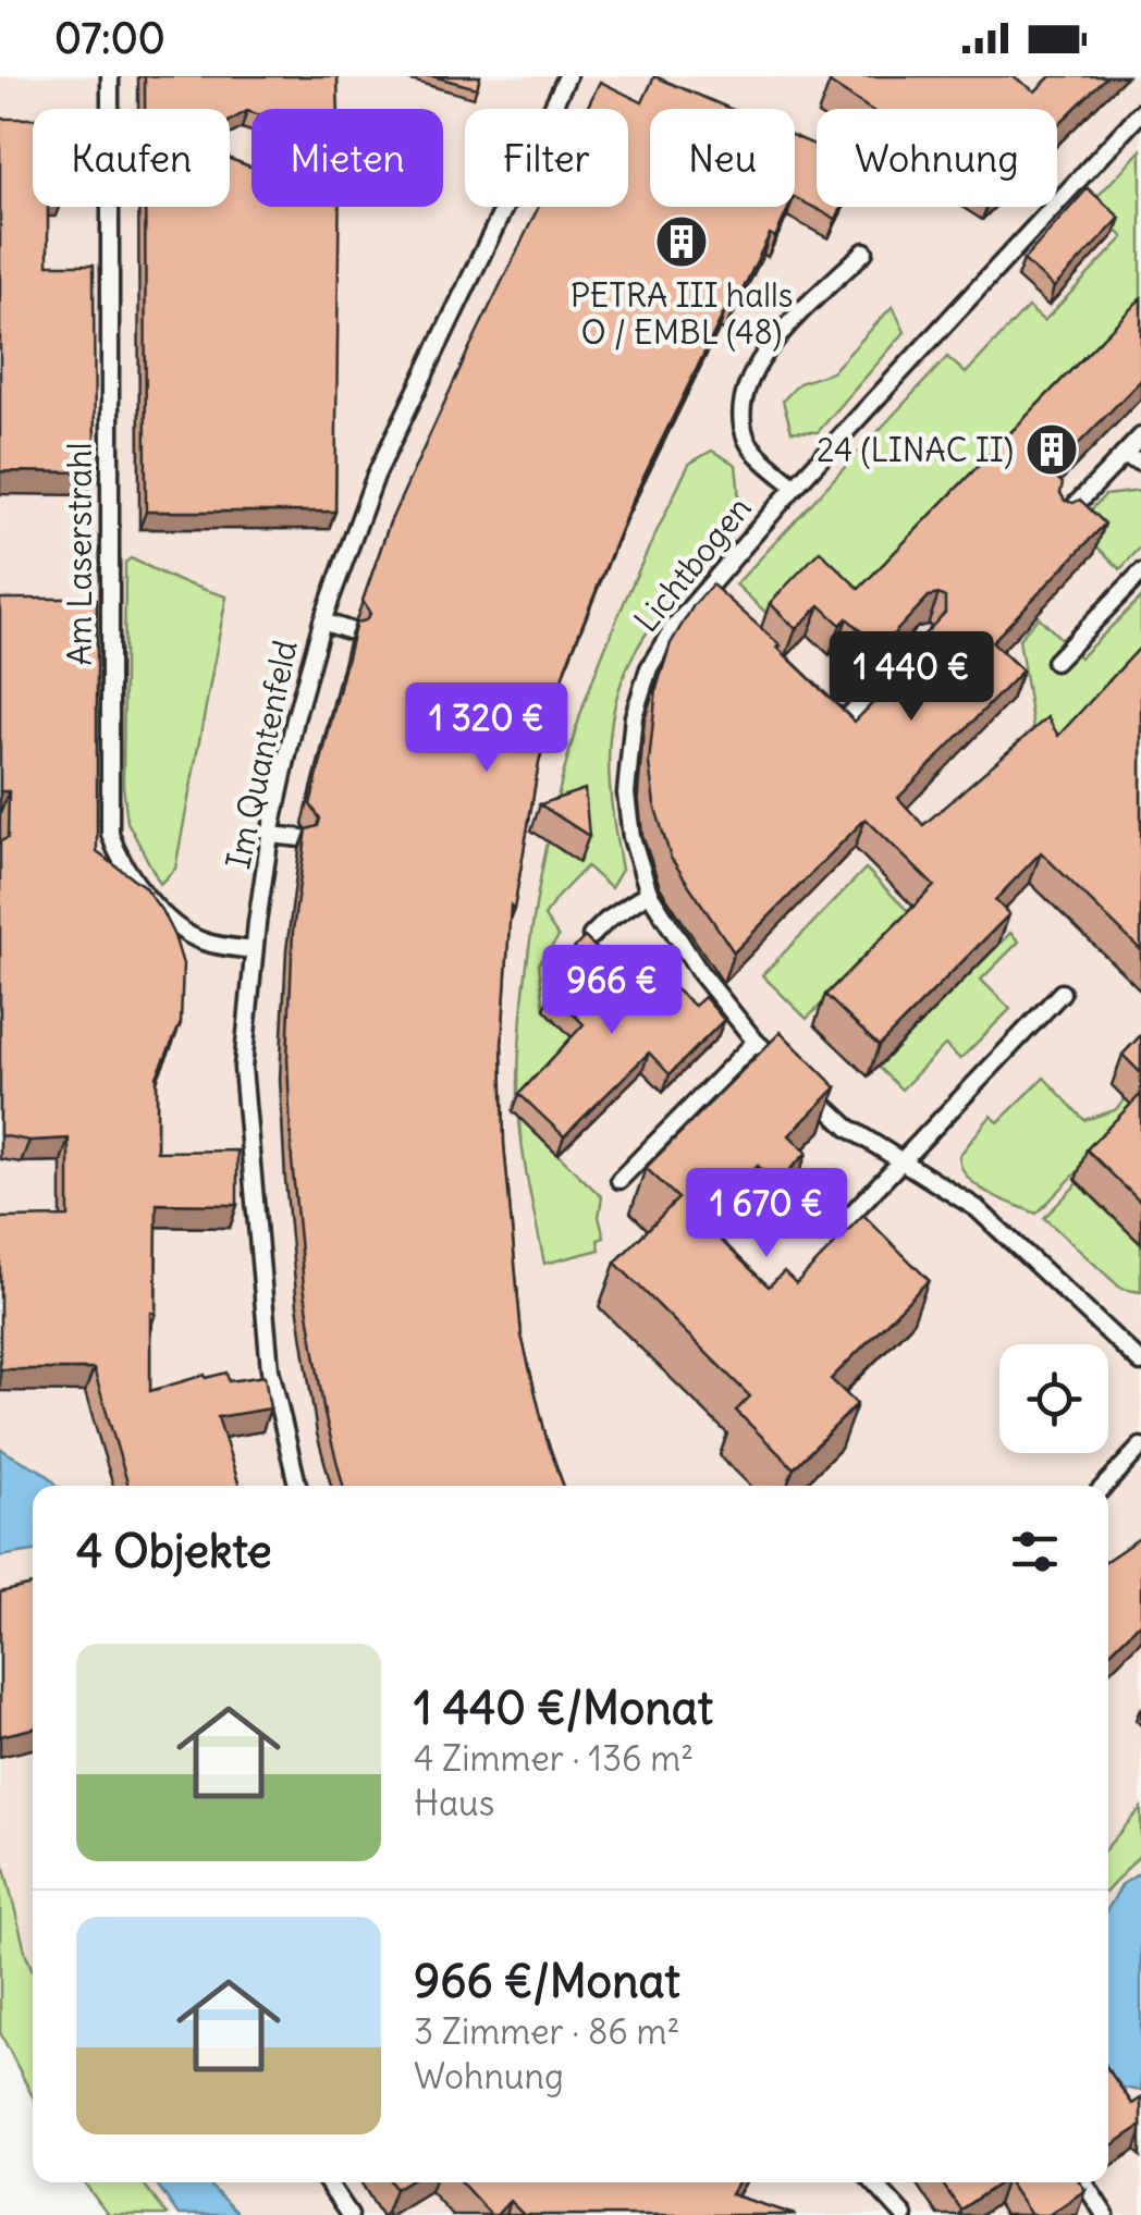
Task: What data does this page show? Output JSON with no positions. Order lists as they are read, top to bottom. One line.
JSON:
{"streets":{"lane":["Am Laserstrahl","Lichtbogen","Im Quantenfeld"]},"crossings":[["Am Laserstrahl","Im Quantenfeld"]],"places":{"building":["PETRA III halls O / EMBL (48)","24 (LINAC II)"]},"page":{"status":"07:00","chip":["Kaufen","Mieten","Filter","Neu","Wohnung"],"price":["1 440 €","1 320 €","966 €","1 670 €"],"heading":"4 Objekte","list":[{"name":"1 440 €/Monat","note":"4 Zimmer · 136 m² · Haus"},{"name":"966 €/Monat","note":"3 Zimmer · 86 m² · Wohnung"}]}}
